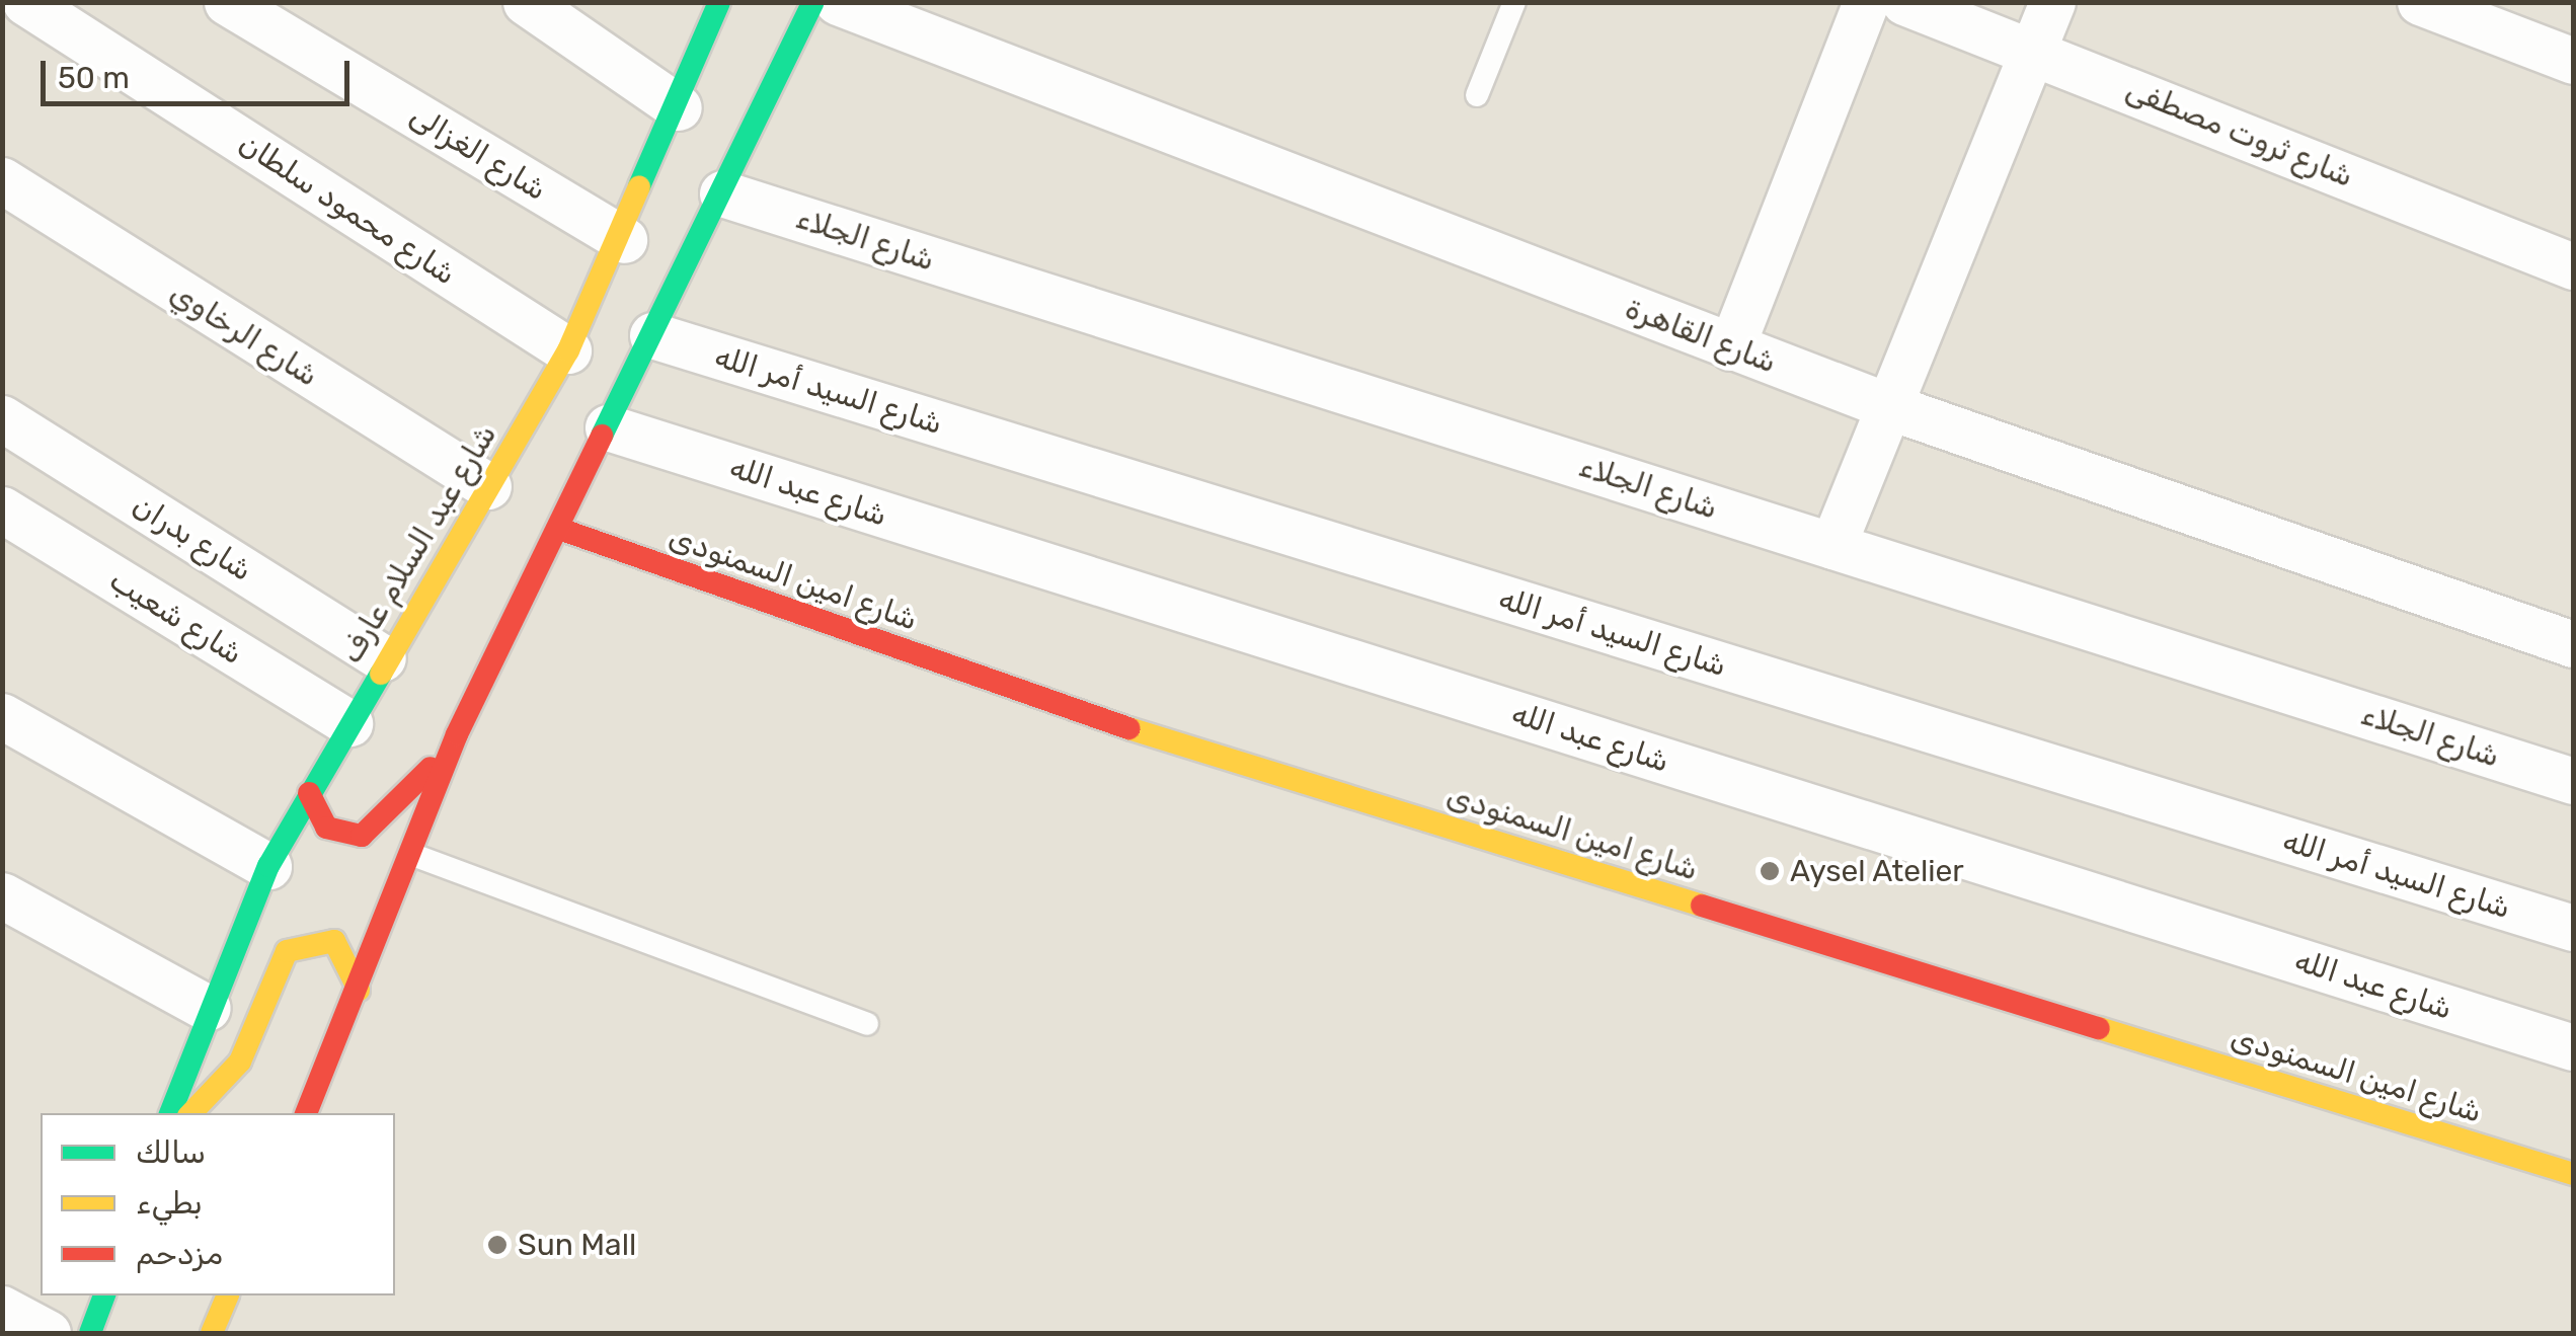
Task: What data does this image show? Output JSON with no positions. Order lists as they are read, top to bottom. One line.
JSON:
{"streets":{"main road":["شارع عبد السلام عارف","شارع امين السمنودى"],"street":["شارع ثروت مصطفى","شارع الغزالى","شارع محمود سلطان","شارع الجلاء","شارع الرخاوي","شارع القاهرة","شارع السيد أمر الله","شارع عبد الله","شارع بدران","شارع شعيب"]},"crossings":[["شارع الغزالى","شارع عبد السلام عارف"],["شارع محمود سلطان","شارع عبد السلام عارف"],["شارع الرخاوي","شارع عبد السلام عارف"],["شارع بدران","شارع عبد السلام عارف"],["شارع عبد السلام عارف","شارع شعيب"]],"places":["Aysel Atelier","Sun Mall"],"legend":["سالك","بطيء","مزدحم"],"scale_bar":"50 m"}
